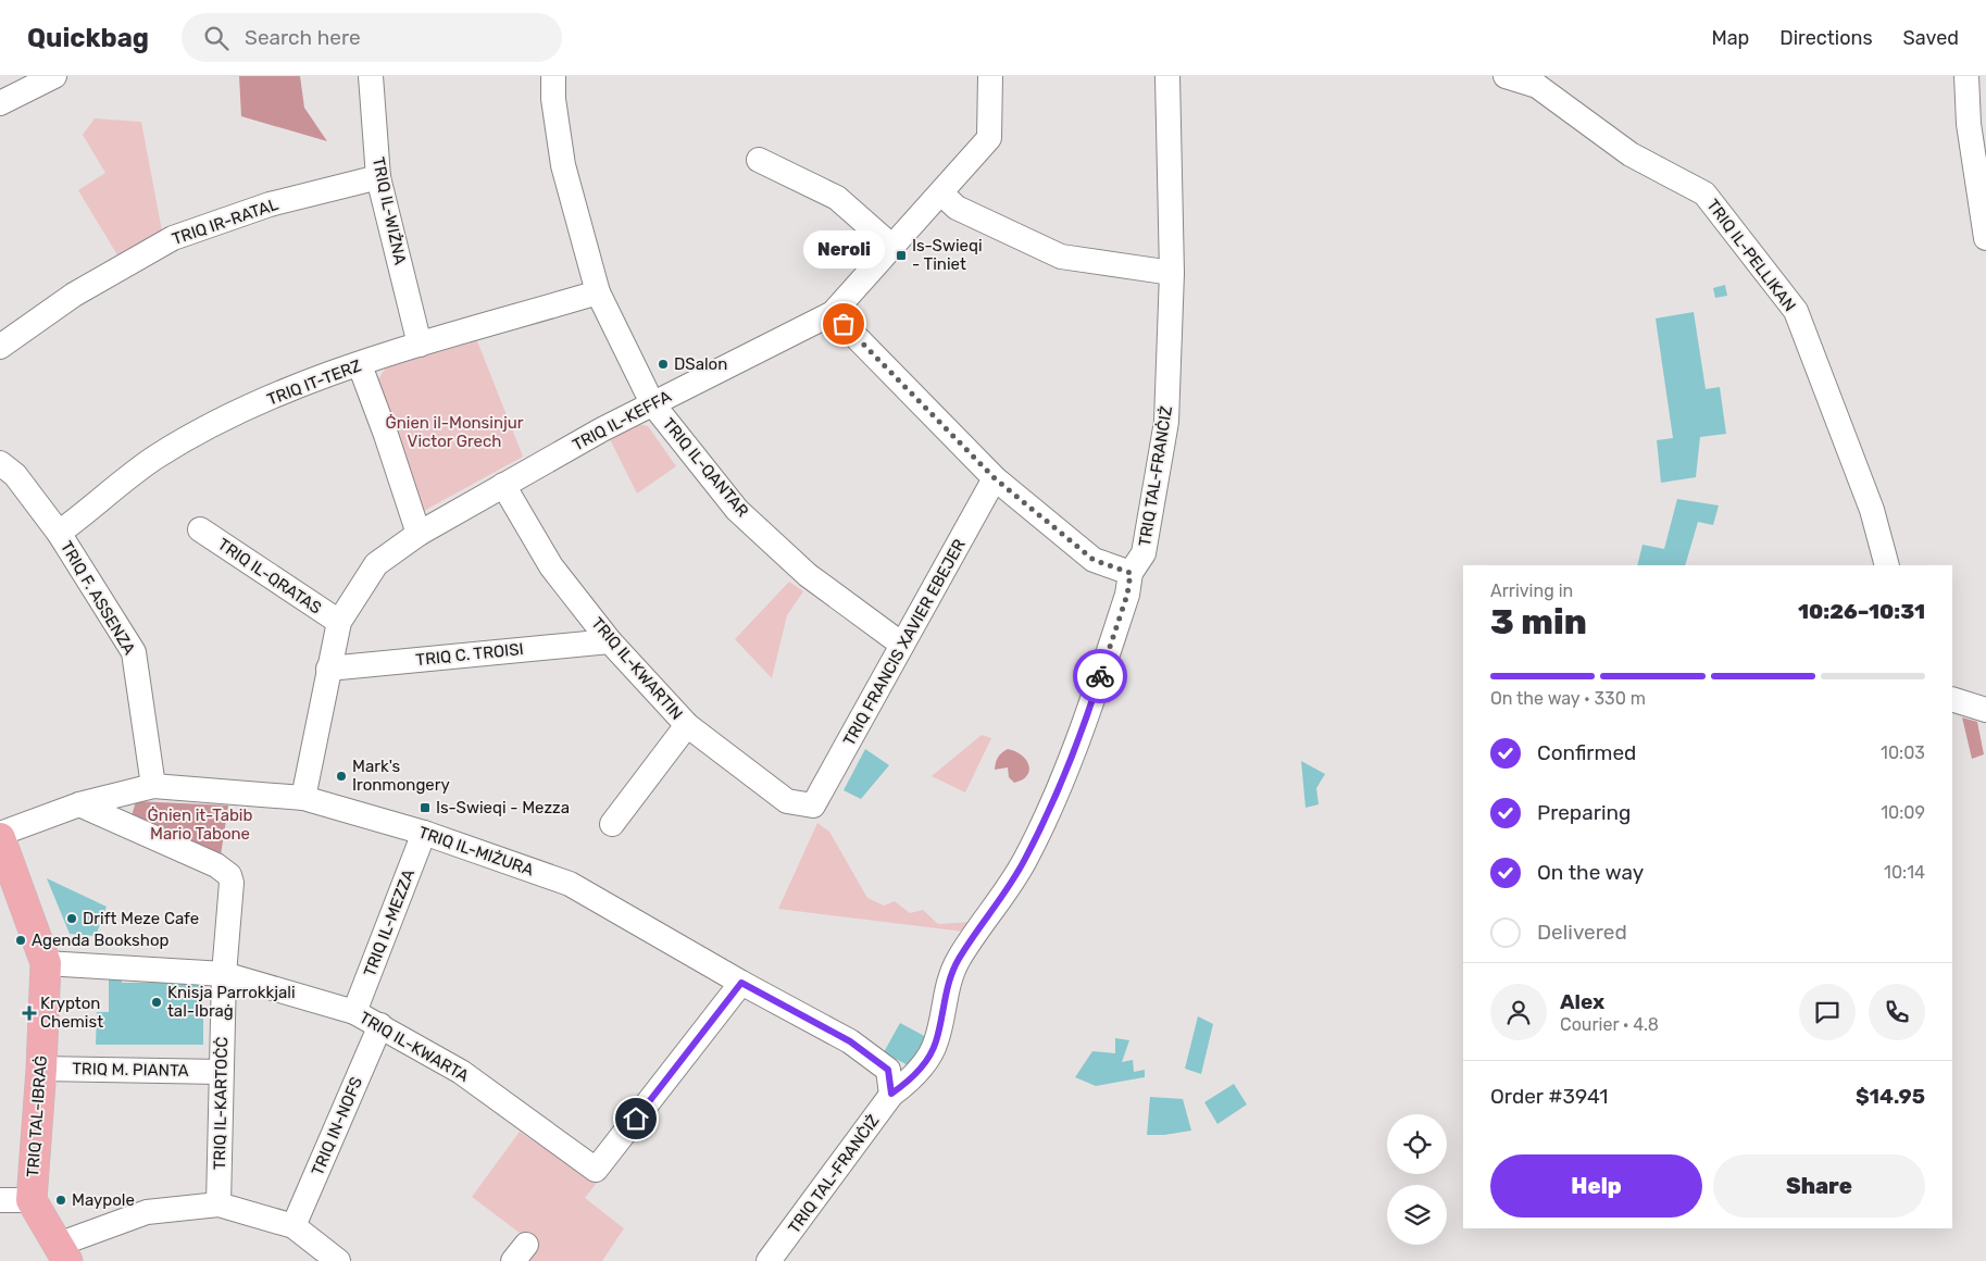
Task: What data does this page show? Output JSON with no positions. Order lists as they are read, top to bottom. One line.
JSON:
{"streets":{"main road":["TRIQ TAL-IBRAĠ"],"street":["TRIQ IL-WIŻNA","TRIQ IR-RATAL","TRIQ IL-PELLIKAN","TRIQ IT-TERZ","TRIQ IL-KEFFA","TRIQ IL-QANTAR","TRIQ TAL-FRANĊIŻ","TRIQ IL-QRATAS","TRIQ F. ASSENZA","TRIQ FRANCIS XAVIER EBEJER","TRIQ C. TROISI","TRIQ IL-KWARTIN","TRIQ IL-MIŻURA","TRIQ IL-MEZZA","TRIQ IL-KWARTA","TRIQ M. PIANTA","TRIQ IL-KARTOĊĊ","TRIQ IN-NOFS"]},"crossings":[["TRIQ IL-WIŻNA","TRIQ IR-RATAL"],["TRIQ IL-WIŻNA","TRIQ IT-TERZ"],["TRIQ IT-TERZ","TRIQ IL-QANTAR"],["TRIQ IT-TERZ","TRIQ F. ASSENZA"],["TRIQ IL-KEFFA","TRIQ IL-QANTAR"],["TRIQ IL-KEFFA","TRIQ IL-QRATAS"],["TRIQ IL-KEFFA","TRIQ C. TROISI"],["TRIQ IL-KEFFA","TRIQ IL-KWARTIN"],["TRIQ IL-KEFFA","TRIQ IL-MIŻURA"],["TRIQ IL-QANTAR","TRIQ FRANCIS XAVIER EBEJER"],["TRIQ TAL-FRANĊIŻ","TRIQ IL-MIŻURA"],["TRIQ F. ASSENZA","TRIQ IL-MIŻURA"],["TRIQ FRANCIS XAVIER EBEJER","TRIQ IL-KWARTIN"],["TRIQ C. TROISI","TRIQ IL-KWARTIN"],["TRIQ IL-MIŻURA","TRIQ IL-MEZZA"],["TRIQ IL-MIŻURA","TRIQ IL-KWARTA"],["TRIQ IL-MIŻURA","TRIQ IL-KARTOĊĊ"],["TRIQ IL-MEZZA","TRIQ IL-KWARTA"],["TRIQ IL-KWARTA","TRIQ IL-KARTOĊĊ"],["TRIQ IL-KWARTA","TRIQ TAL-IBRAĠ"],["TRIQ IL-KWARTA","TRIQ IN-NOFS"],["TRIQ M. PIANTA","TRIQ IL-KARTOĊĊ"],["TRIQ M. PIANTA","TRIQ TAL-IBRAĠ"]],"parks":["Ġnien il-Monsinjur Victor Grech","Ġnien it-Tabib Mario Tabone"],"places":{"transit":["Is-Swieqi - Tiniet","Is-Swieqi - Mezza"],"other":["Neroli","DSalon","Mark's Ironmongery","Drift Meze Cafe","Agenda Bookshop","Knisja Parrokkjali tal-Ibraġ","Maypole"],"health":["Krypton Chemist"]},"page":{"header":"Quickbag","search":"Search here","nav":["Map","Directions","Saved"],"bubble":"Neroli","heading":["3 min","Arriving in","10:26–10:31"],"panel":["Alex","Courier · 4.8","Order #3941","$14.95"],"bar":"On the way · 330 m","list":[["Confirmed","10:03"],["Preparing","10:09"],["On the way","10:14"],"Delivered"],"buttons":["Help","Share"]}}
